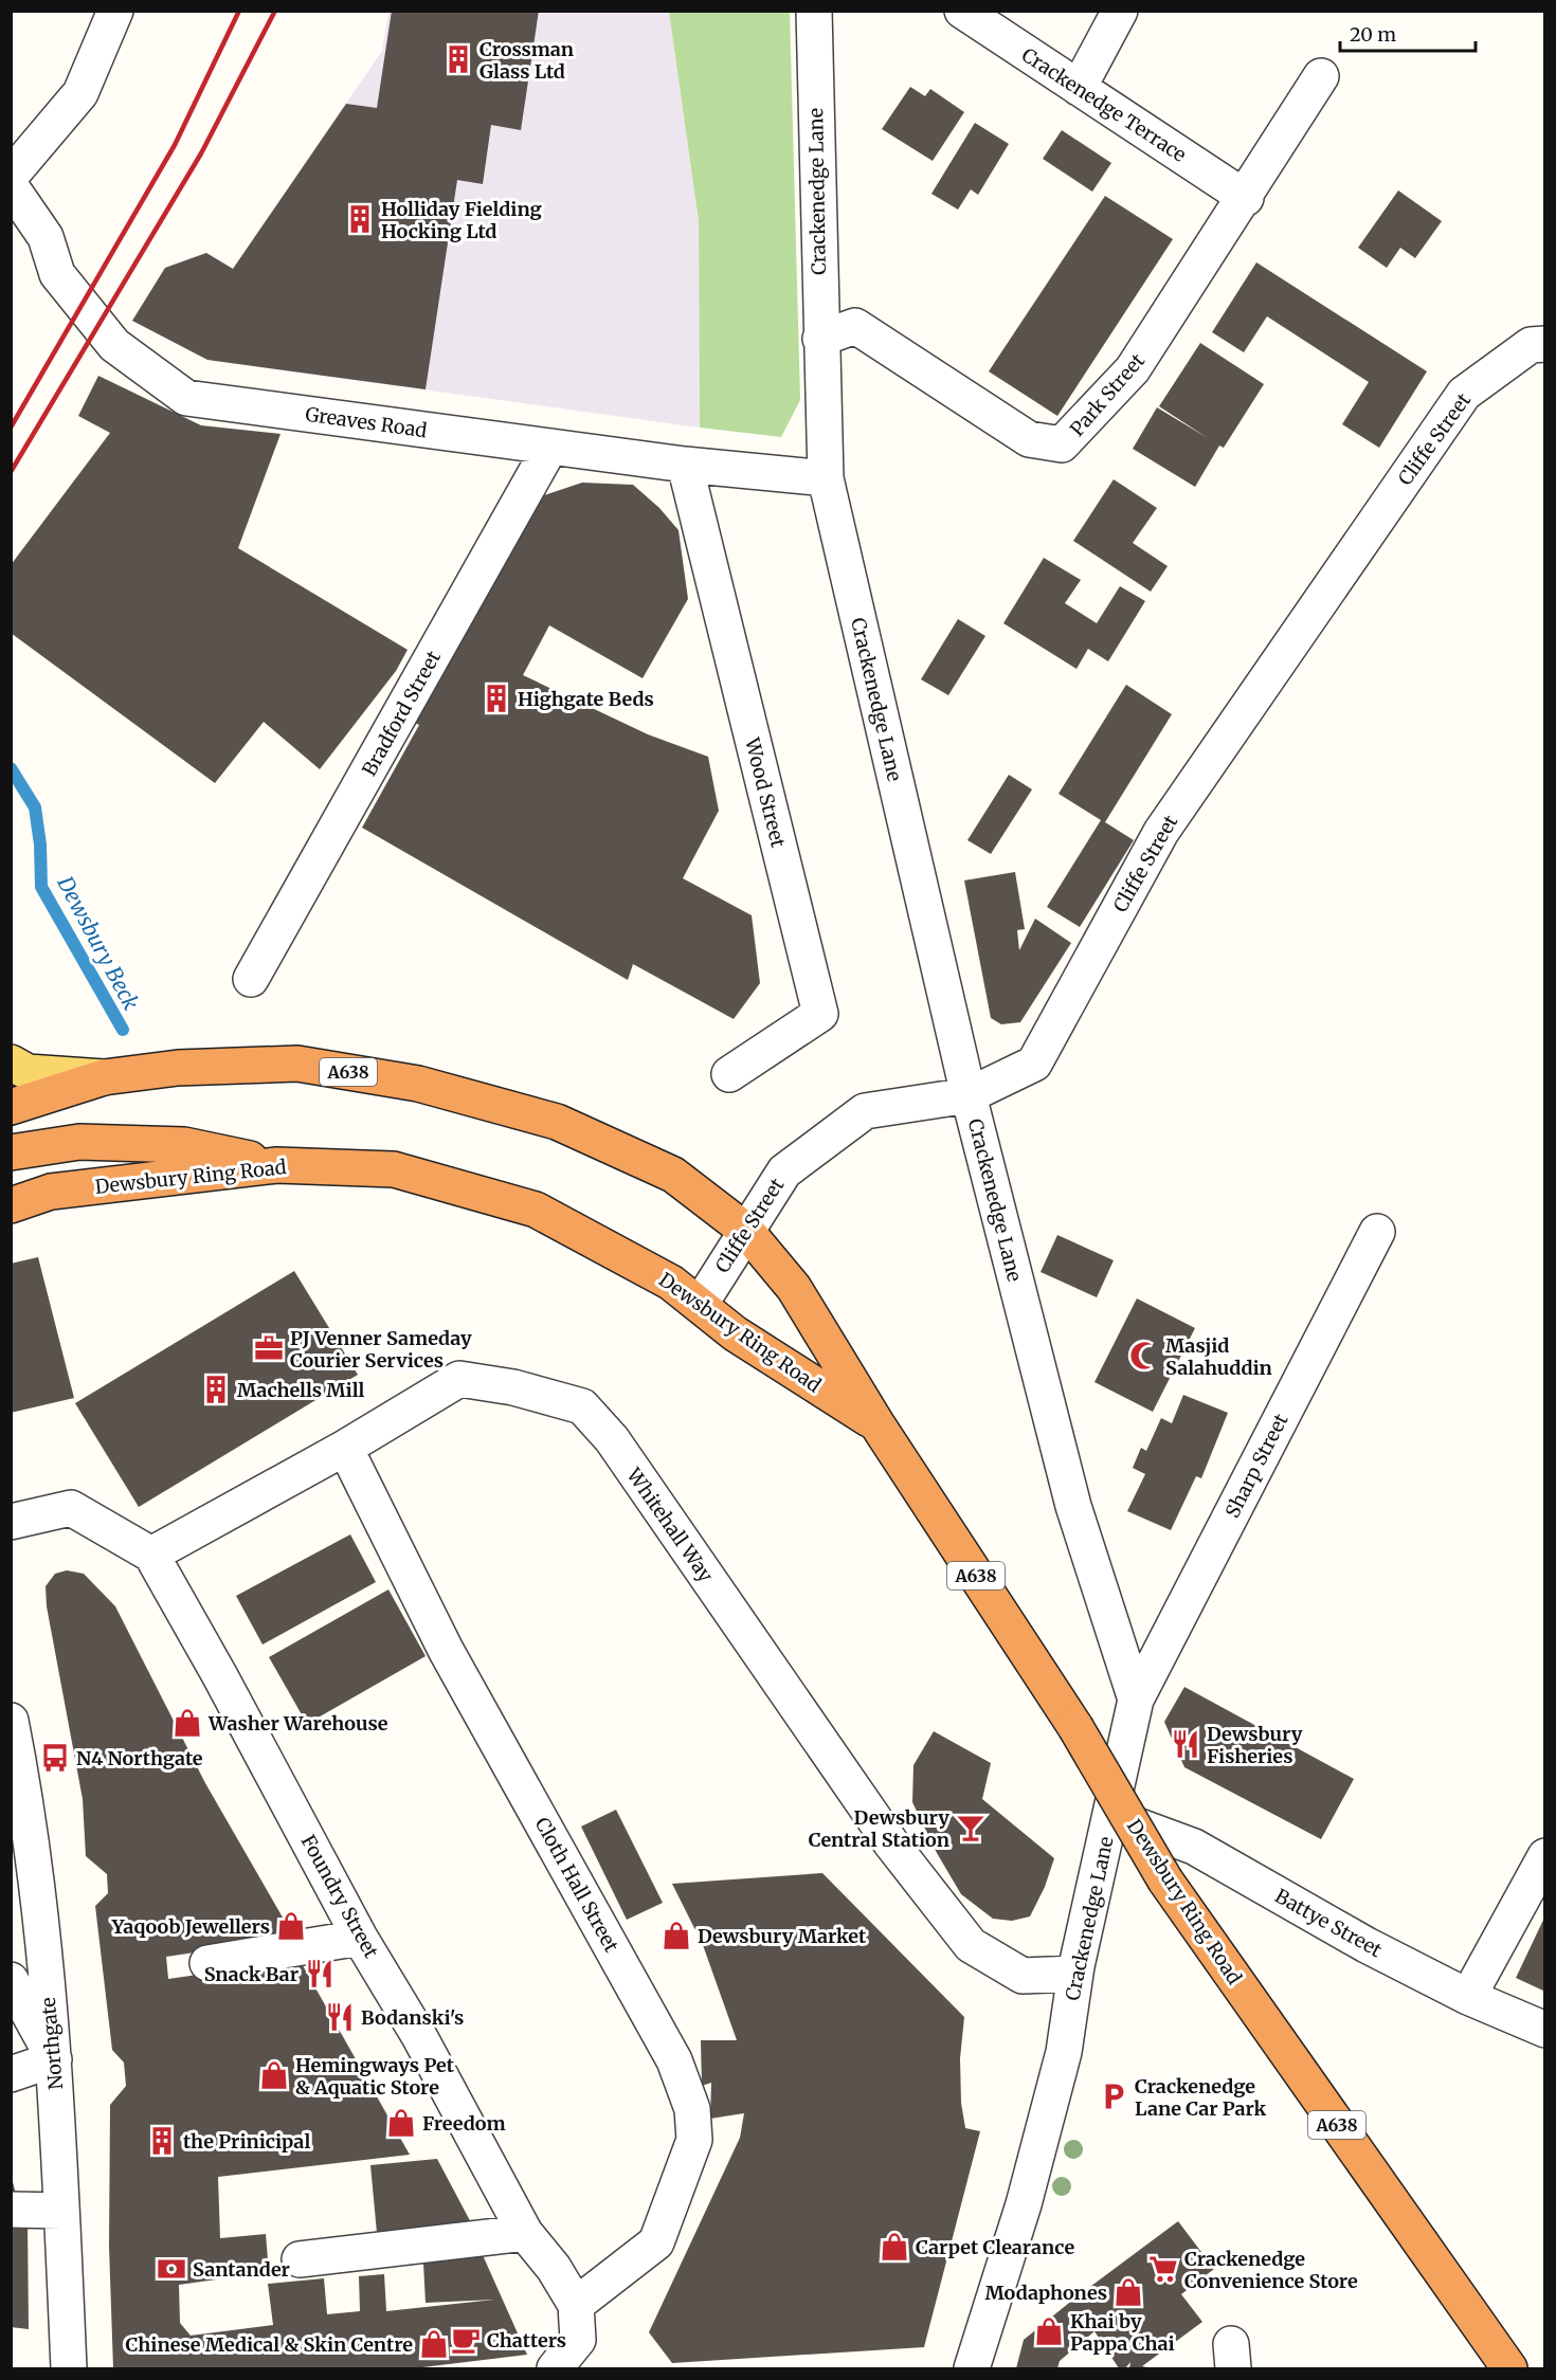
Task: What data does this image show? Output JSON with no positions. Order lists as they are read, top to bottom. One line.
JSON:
{"streets":{"highway":["A638","Dewsbury Ring Road"],"street":["Crackenedge Terrace","Crackenedge Lane","Park Street","Greaves Road","Cliffe Street","Bradford Street","Wood Street","Sharp Street","Whitehall Way","Cloth Hall Street","Foundry Street","Battye Street","Northgate"]},"crossings":[["Crackenedge Terrace","Park Street"],["Crackenedge Lane","Park Street"],["Crackenedge Lane","Greaves Road"],["Crackenedge Lane","Cliffe Street"],["Crackenedge Lane","Sharp Street"],["Crackenedge Lane","Whitehall Way"],["Crackenedge Lane","Battye Street"],["Greaves Road","Bradford Street"],["Greaves Road","Wood Street"],["Cliffe Street","Dewsbury Ring Road"],["A638","Dewsbury Ring Road"],["Whitehall Way","Cloth Hall Street"],["Whitehall Way","Foundry Street"],["Cloth Hall Street","Foundry Street"]],"water":["Dewsbury Beck"],"places":{"building":["Crossman Glass Ltd","Holliday Fielding Hocking Ltd","Highgate Beds","Machells Mill","the Prinicipal"],"office":["PJ Venner Sameday Courier Services"],"mosque":["Masjid Salahuddin"],"shop":["Washer Warehouse","Yaqoob Jewellers","Dewsbury Market","Hemingways Pet & Aquatic Store","Freedom","Carpet Clearance","Modaphones","Khai by Pappa Chai","Chinese Medical & Skin Centre"],"restaurant":["Dewsbury Fisheries","Snack Bar","Bodanski's"],"bus stop":["N4 Northgate"],"bar":["Dewsbury Central Station"],"parking":["Crackenedge Lane Car Park"],"bank":["Santander"],"supermarket":["Crackenedge Convenience Store"],"cafe":["Chatters"]},"scale_bar":"20 m"}
